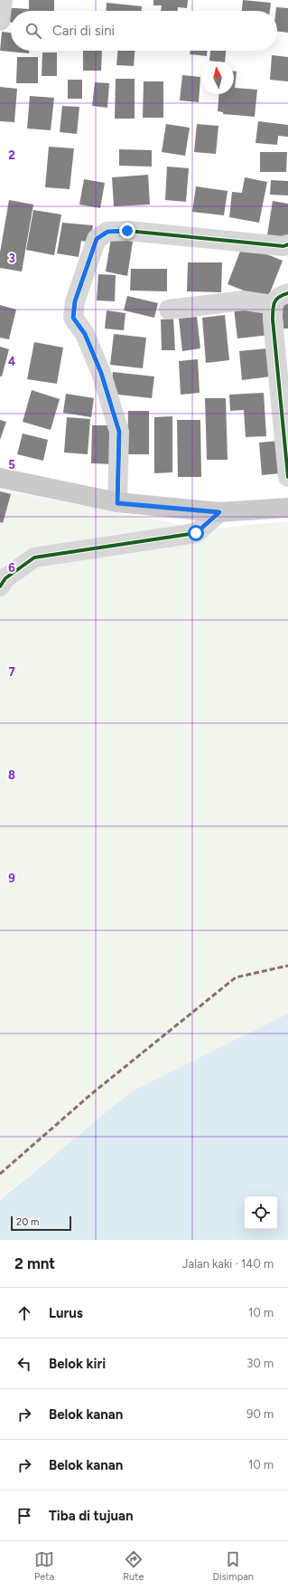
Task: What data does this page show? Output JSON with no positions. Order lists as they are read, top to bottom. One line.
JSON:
{"scale_bar":"20 m","north":"top","page":{"search":"Cari di sini","scale":"20 m","heading":["2 mnt","Jalan kaki · 140 m"],"list":[["Lurus","10 m"],["Belok kiri","30 m"],["Belok kanan","90 m"],["Belok kanan","10 m"],"Tiba di tujuan"],"nav":["Peta","Rute","Disimpan"]},"grid":{"rows":["2","3","4","5","6","7","8","9"]}}
